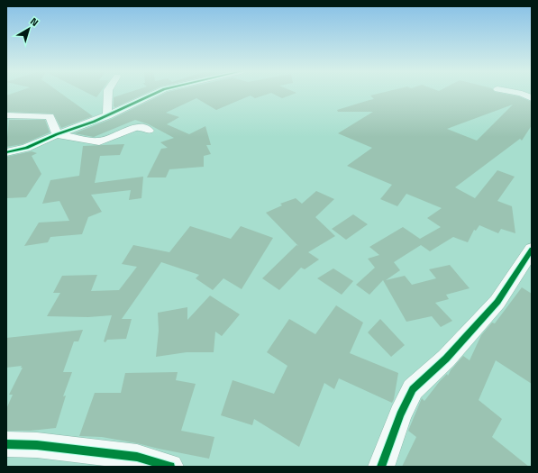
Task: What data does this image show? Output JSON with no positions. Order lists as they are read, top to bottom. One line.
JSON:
{"north":"top right"}
